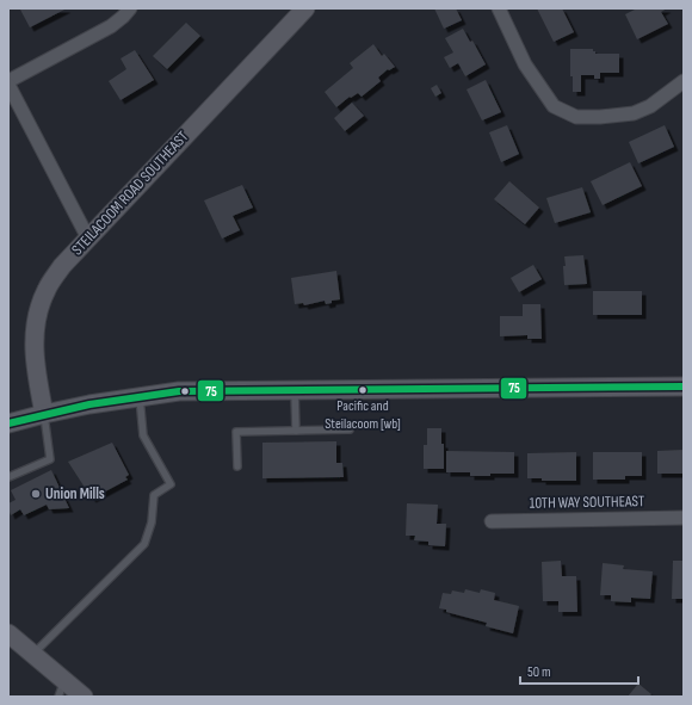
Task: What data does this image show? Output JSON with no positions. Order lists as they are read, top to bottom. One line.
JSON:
{"streets":{"main road":["STEILACOOM ROAD SOUTHEAST"],"street":["10TH WAY SOUTHEAST"]},"places":["Pacific and Steilacoom [wb]","Union Mills"],"lines":["transit line 75"],"scale_bar":"50 m"}
